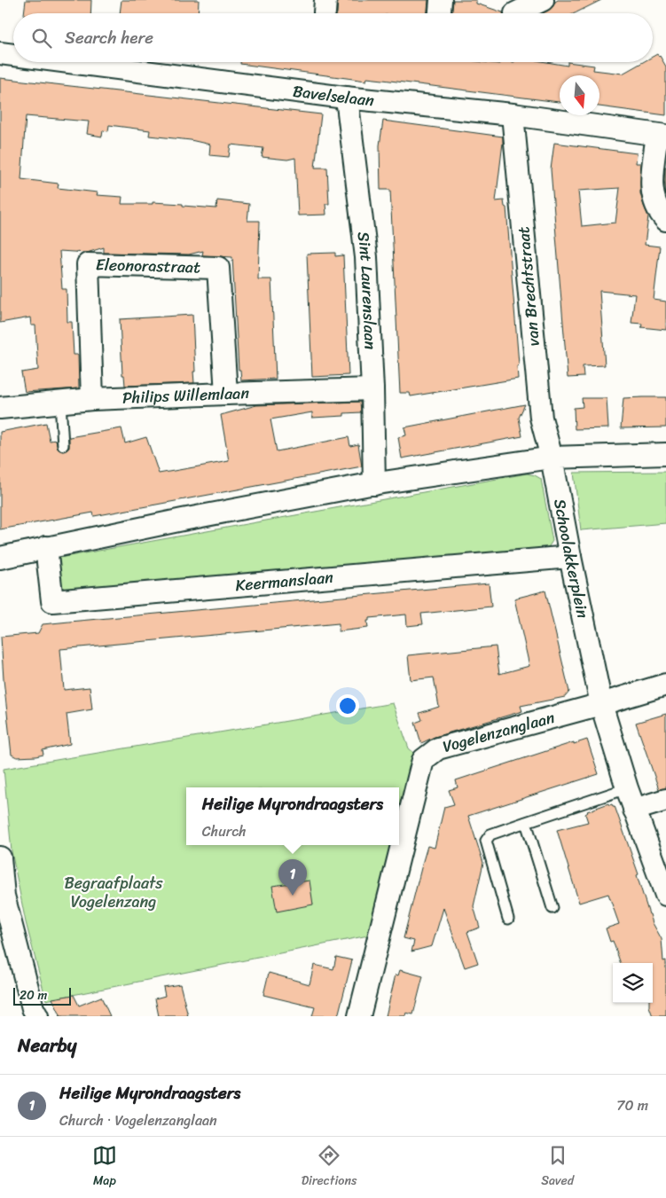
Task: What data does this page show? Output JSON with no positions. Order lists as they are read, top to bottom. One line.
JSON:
{"streets":{"street":["Bavelselaan","Eleonorastraat","van Brechtstraat","Sint Laurenslaan","Philips Willemlaan","Schoolakkerplein","Keermanslaan","Vogelenzanglaan"]},"crossings":[["Bavelselaan","van Brechtstraat"],["Bavelselaan","Sint Laurenslaan"],["Eleonorastraat","Philips Willemlaan"],["van Brechtstraat","Schoolakkerplein"],["Sint Laurenslaan","Philips Willemlaan"],["Schoolakkerplein","Keermanslaan"],["Schoolakkerplein","Vogelenzanglaan"]],"parks":["Begraafplaats Vogelenzang"],"scale_bar":"20 m","north":"bottom","page":{"search":"Search here","popup":["Heilige Myrondraagsters","Church"],"pins":"1","scale":"20 m","heading":"Nearby","list":[{"mark":"1","name":"Heilige Myrondraagsters","note":"Church · Vogelenzanglaan","value":"70 m"}],"nav":["Map","Directions","Saved"]}}
